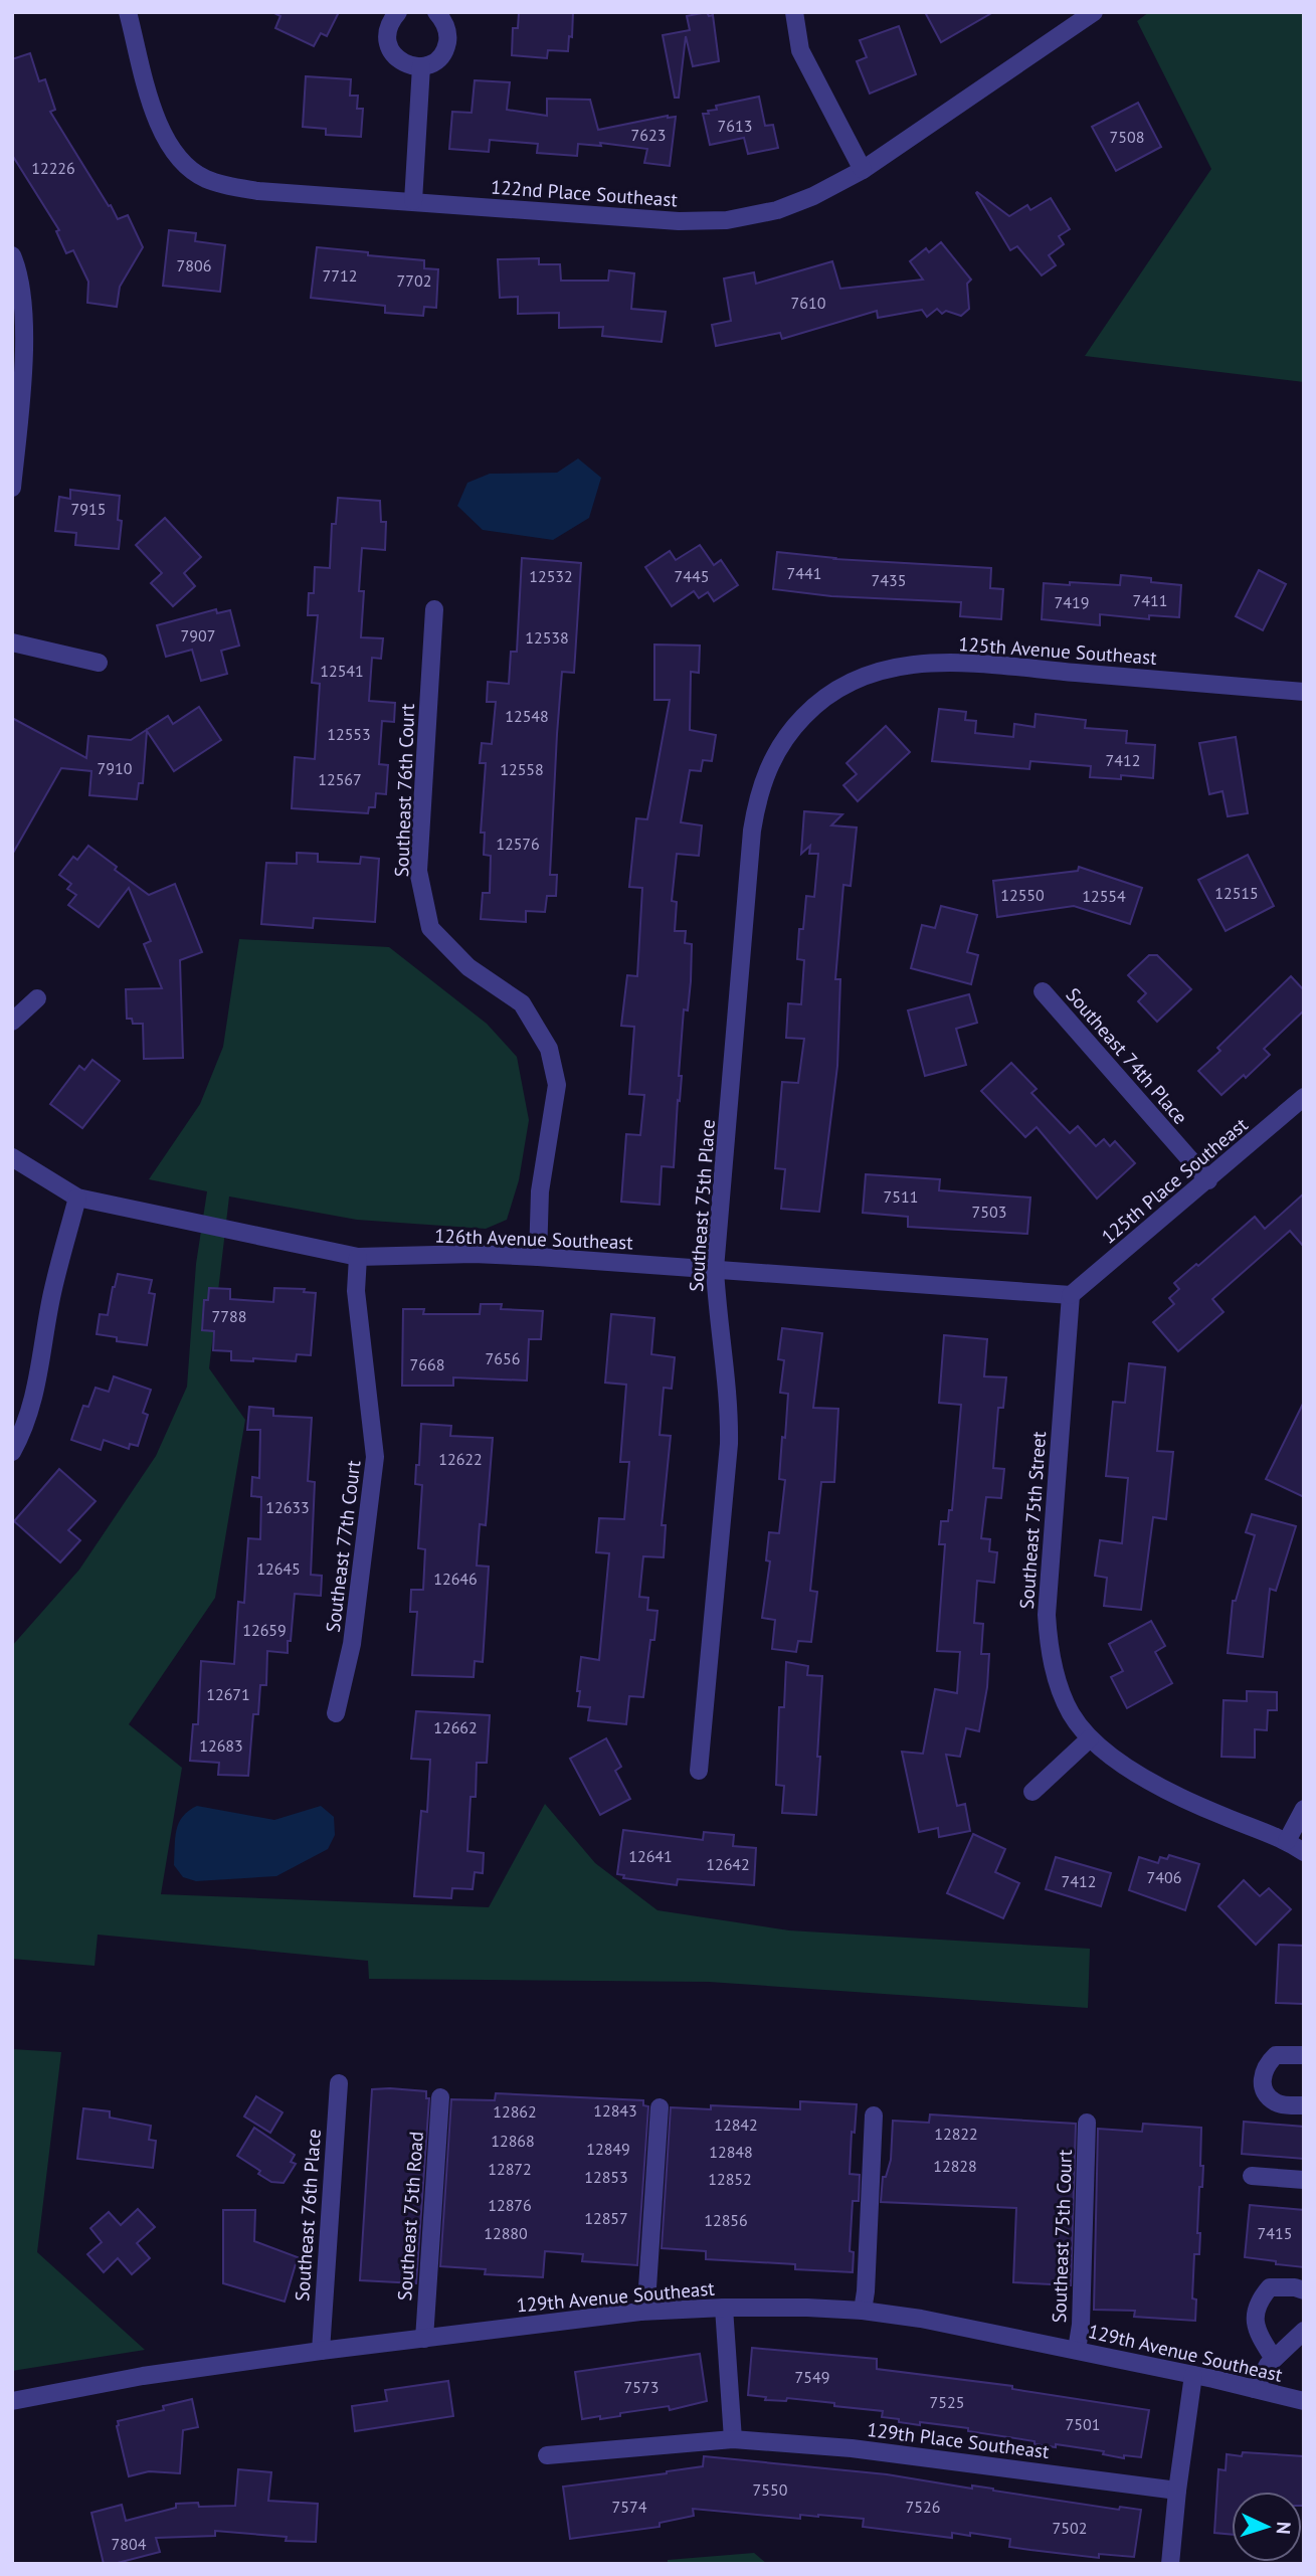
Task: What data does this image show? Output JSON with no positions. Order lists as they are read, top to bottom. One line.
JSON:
{"streets":{"street":["122nd Place Southeast","125th Avenue Southeast","Southeast 76th Court","Southeast 74th Place","125th Place Southeast","Southeast 75th Place","126th Avenue Southeast","Southeast 75th Street","Southeast 77th Court","Southeast 76th Place","Southeast 75th Road","Southeast 75th Court","129th Avenue Southeast","129th Place Southeast"]},"crossings":[["125th Avenue Southeast","Southeast 75th Place"],["Southeast 76th Court","126th Avenue Southeast"],["Southeast 74th Place","125th Place Southeast"],["125th Place Southeast","126th Avenue Southeast"],["125th Place Southeast","Southeast 75th Street"],["Southeast 75th Place","126th Avenue Southeast"],["126th Avenue Southeast","Southeast 75th Street"],["126th Avenue Southeast","Southeast 77th Court"],["Southeast 76th Place","129th Avenue Southeast"],["Southeast 75th Road","129th Avenue Southeast"],["Southeast 75th Court","129th Avenue Southeast"]],"house_numbers":["7613","7623","7508","12226","7806","7712","7702","7610","7915","7441","12532","7445","7435","7411","7419","7907","12538","12541","12548","12553","7412","7910","12558","12567","12576","12515","12550","12554","7511","7503","7788","7656","7668","12622","12633","12645","12646","12659","12671","12662","12683","12641","12642","7406","7412","12843","12862","12842","12822","12868","12849","12848","12828","12872","12853","12852","12876","12857","12856","12880","7415","7549","7573","7525","7501","7550","7574","7526","7502","7804"],"north":"right"}
